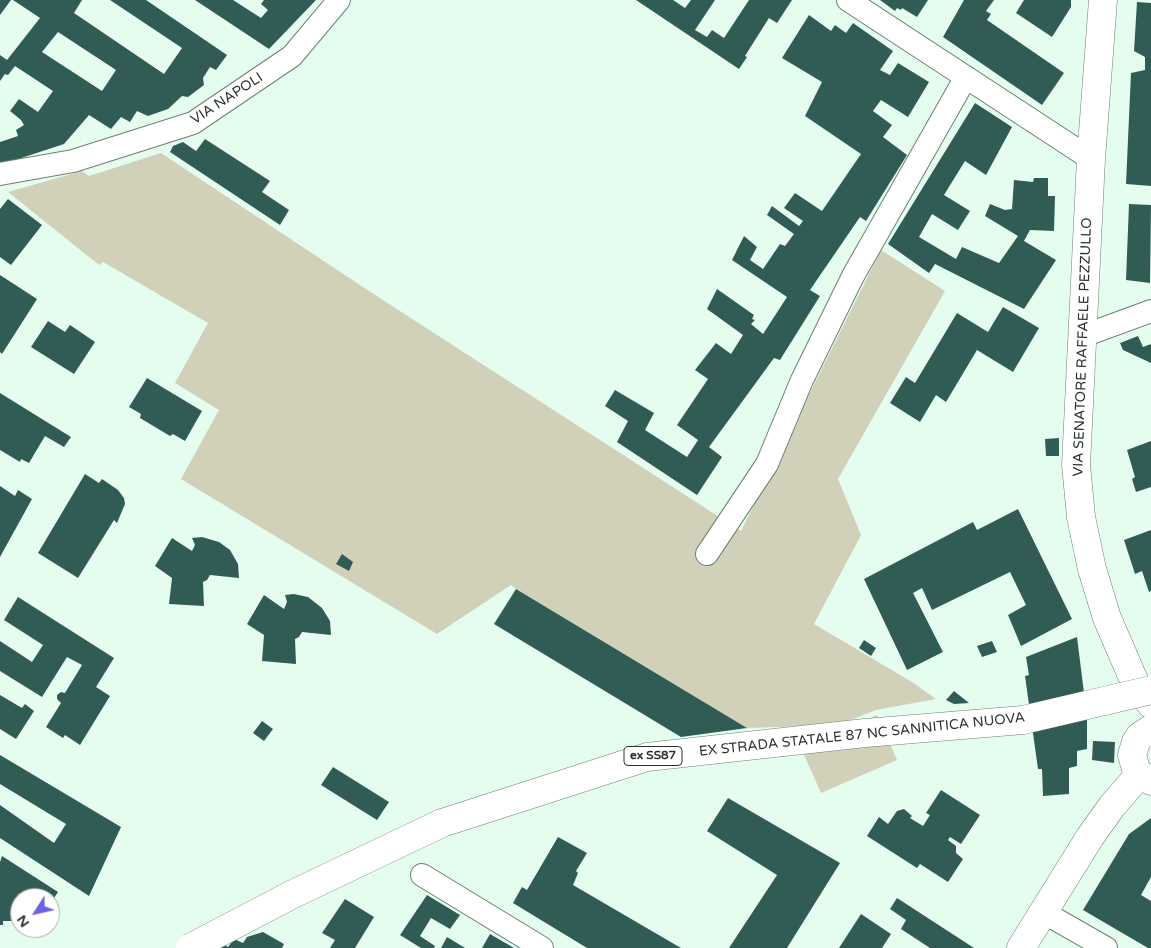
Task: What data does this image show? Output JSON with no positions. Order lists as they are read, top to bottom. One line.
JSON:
{"streets":{"main road":["VIA SENATORE RAFFAELE PEZZULLO","EX STRADA STATALE 87 NC SANNITICA NUOVA","ex SS87"],"street":["VIA NAPOLI"]},"crossings":[["VIA SENATORE RAFFAELE PEZZULLO","EX STRADA STATALE 87 NC SANNITICA NUOVA"]],"north":"bottom left"}
